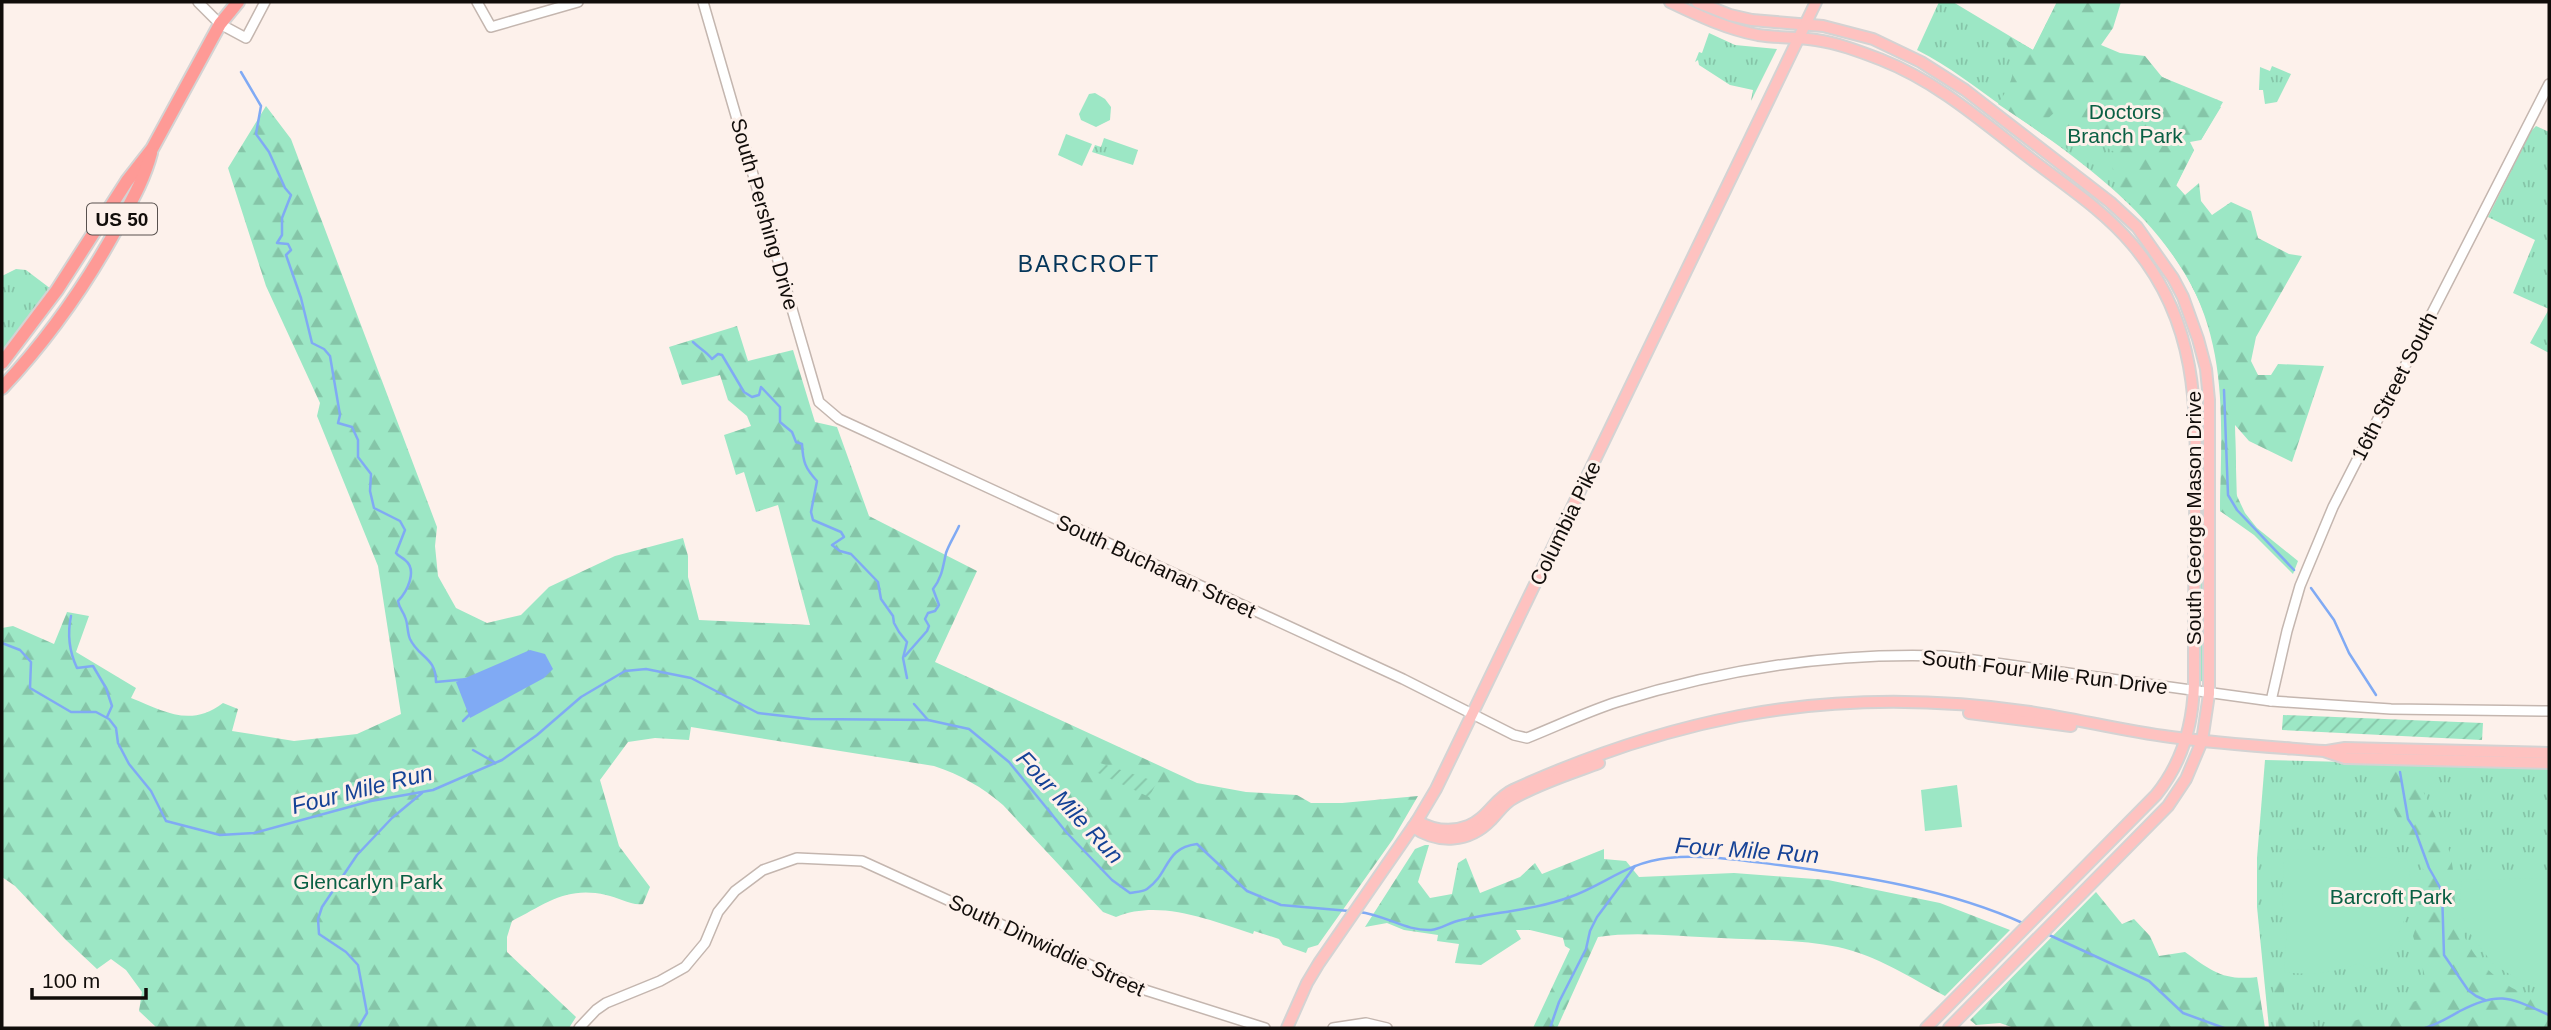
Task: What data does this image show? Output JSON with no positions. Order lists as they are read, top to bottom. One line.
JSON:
{"streets":{"highway":["US 50"],"main road":["South George Mason Drive","Columbia Pike","South Four Mile Run Drive"],"street":["South Pershing Drive","16th Street South","South Buchanan Street","South Dinwiddie Street"]},"crossings":[["South Pershing Drive","South Buchanan Street"],["16th Street South","South Four Mile Run Drive"],["South George Mason Drive","Columbia Pike"],["South George Mason Drive","South Four Mile Run Drive"],["Columbia Pike","South Buchanan Street"],["Columbia Pike","South Four Mile Run Drive"],["South Buchanan Street","South Four Mile Run Drive"]],"districts":["BARCROFT"],"water":["Four Mile Run"],"parks":["Doctors Branch Park","Glencarlyn Park","Barcroft Park"],"scale_bar":"100 m"}
